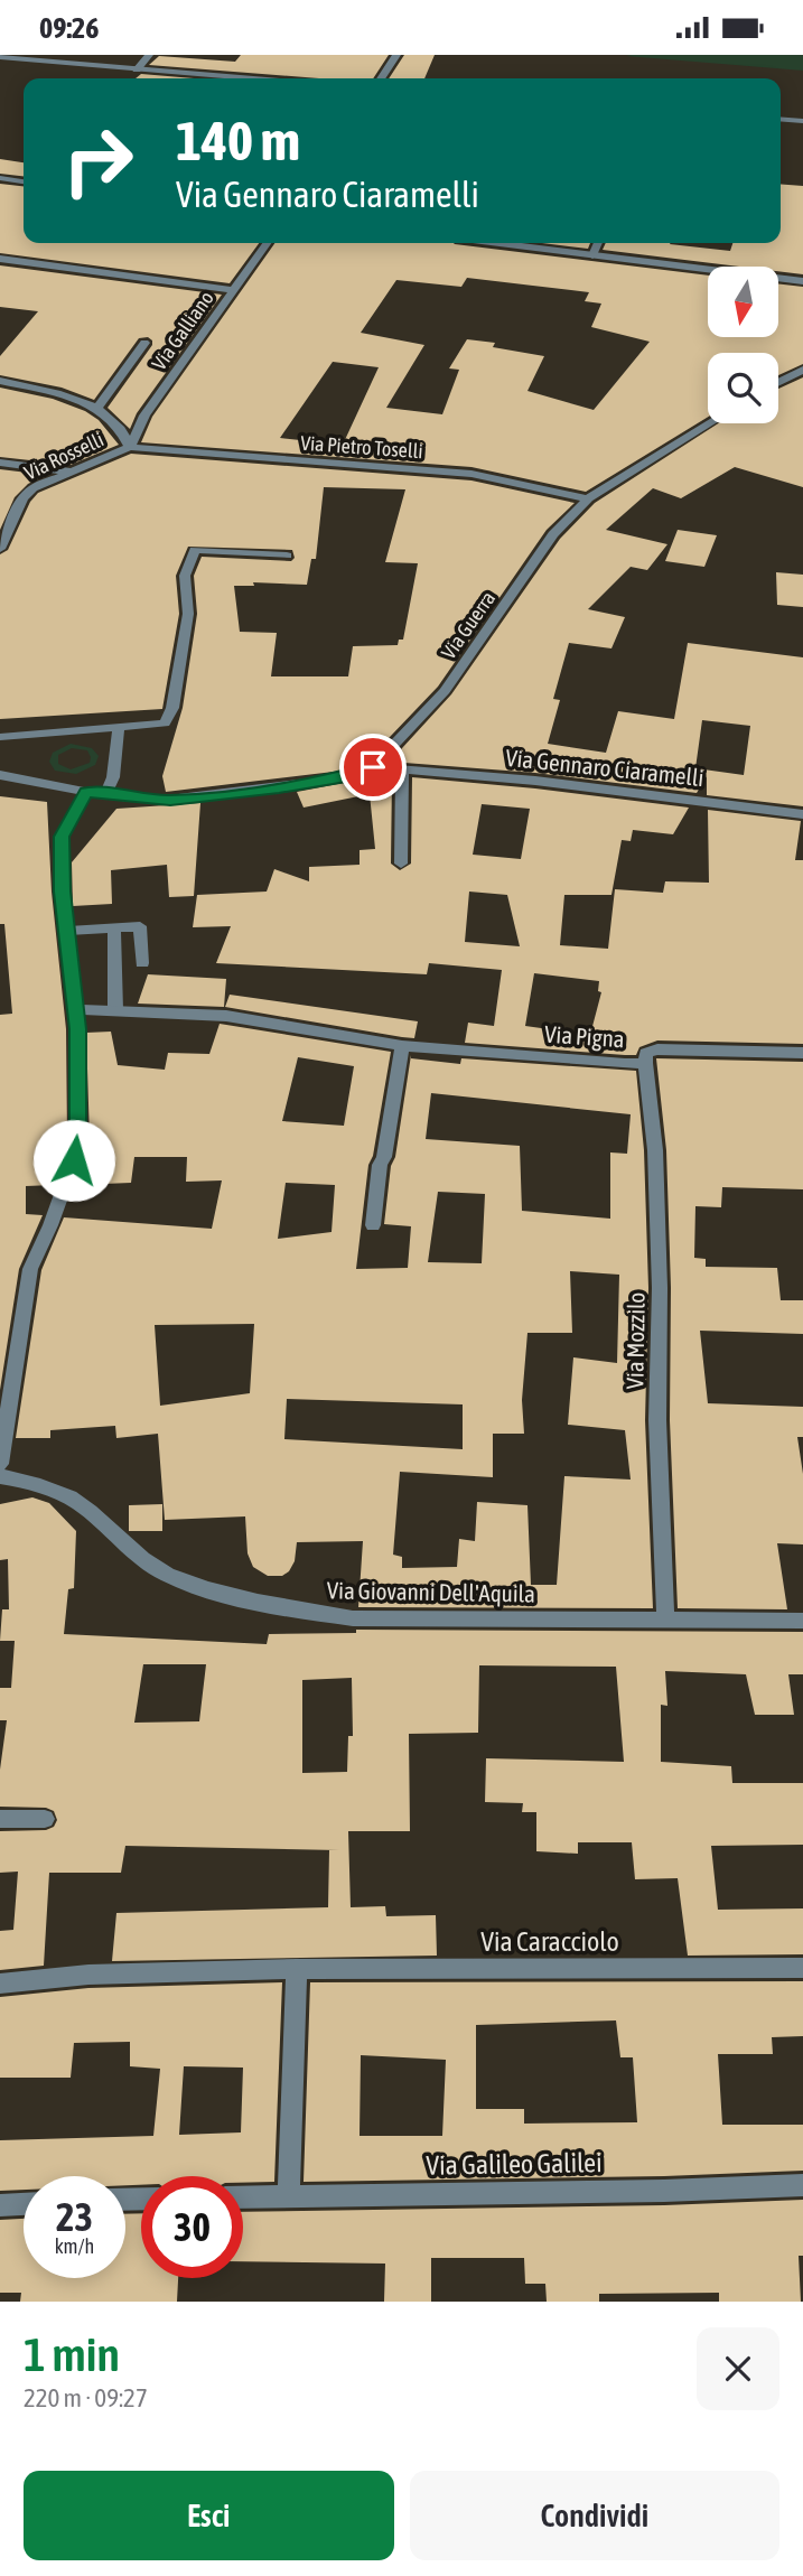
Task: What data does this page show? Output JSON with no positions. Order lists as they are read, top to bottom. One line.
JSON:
{"streets":{"street":["Via Galliano","Via Pietro Toselli","Via Rosselli","Via Guerra","Via Gennaro Ciaramelli","Via Pigna","Via Mozzilo","Via Giovanni Dell'Aquila","Via Caracciolo","Via Galileo Galilei"]},"crossings":[["Via Galliano","Via Pietro Toselli"],["Via Galliano","Via Rosselli"],["Via Pietro Toselli","Via Rosselli"],["Via Pietro Toselli","Via Guerra"],["Via Guerra","Via Gennaro Ciaramelli"],["Via Pigna","Via Mozzilo"],["Via Mozzilo","Via Giovanni Dell'Aquila"]],"north":"bottom","page":{"status":"09:26","turn":["140 m","Via Gennaro Ciaramelli"],"speed":"23 km/h","limit":"30","heading":["1 min","220 m · 09:27"],"buttons":["Esci","Condividi"]}}
